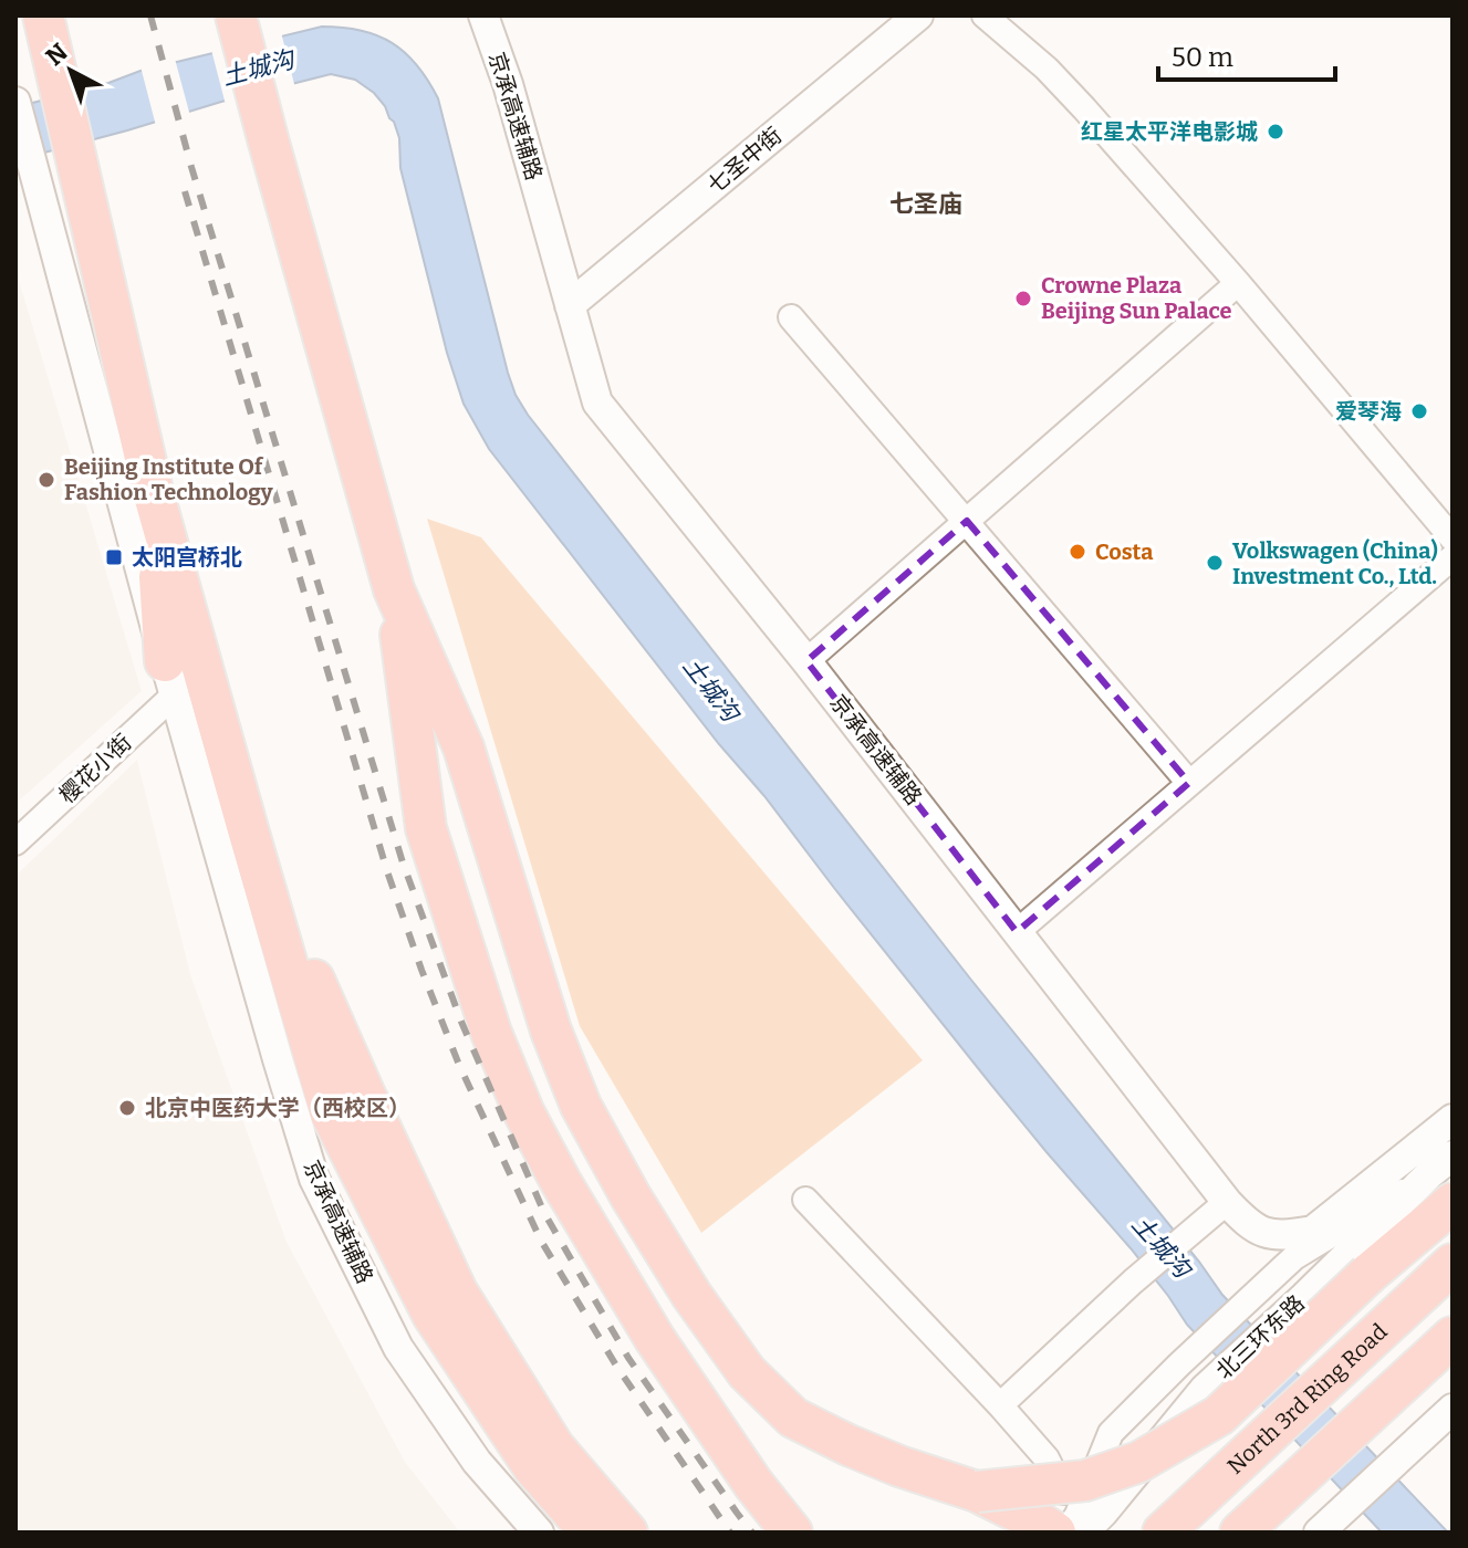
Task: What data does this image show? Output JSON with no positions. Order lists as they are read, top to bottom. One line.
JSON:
{"streets":{"highway":["North 3rd Ring Road"],"street":["京承高速辅路","七圣中街","樱花小街","北三环东路"]},"crossings":[["京承高速辅路","七圣中街"],["京承高速辅路","樱花小街"]],"districts":["七圣庙"],"water":["土城沟"],"places":{"other":["红星太平洋电影城","Crowne Plaza Beijing Sun Palace","爱琴海","Beijing Institute Of Fashion Technology","Costa","Volkswagen (China) Investment Co., Ltd.","北京中医药大学（西校区）"],"transit":["太阳宫桥北"]},"scale_bar":"50 m","north":"top left"}
